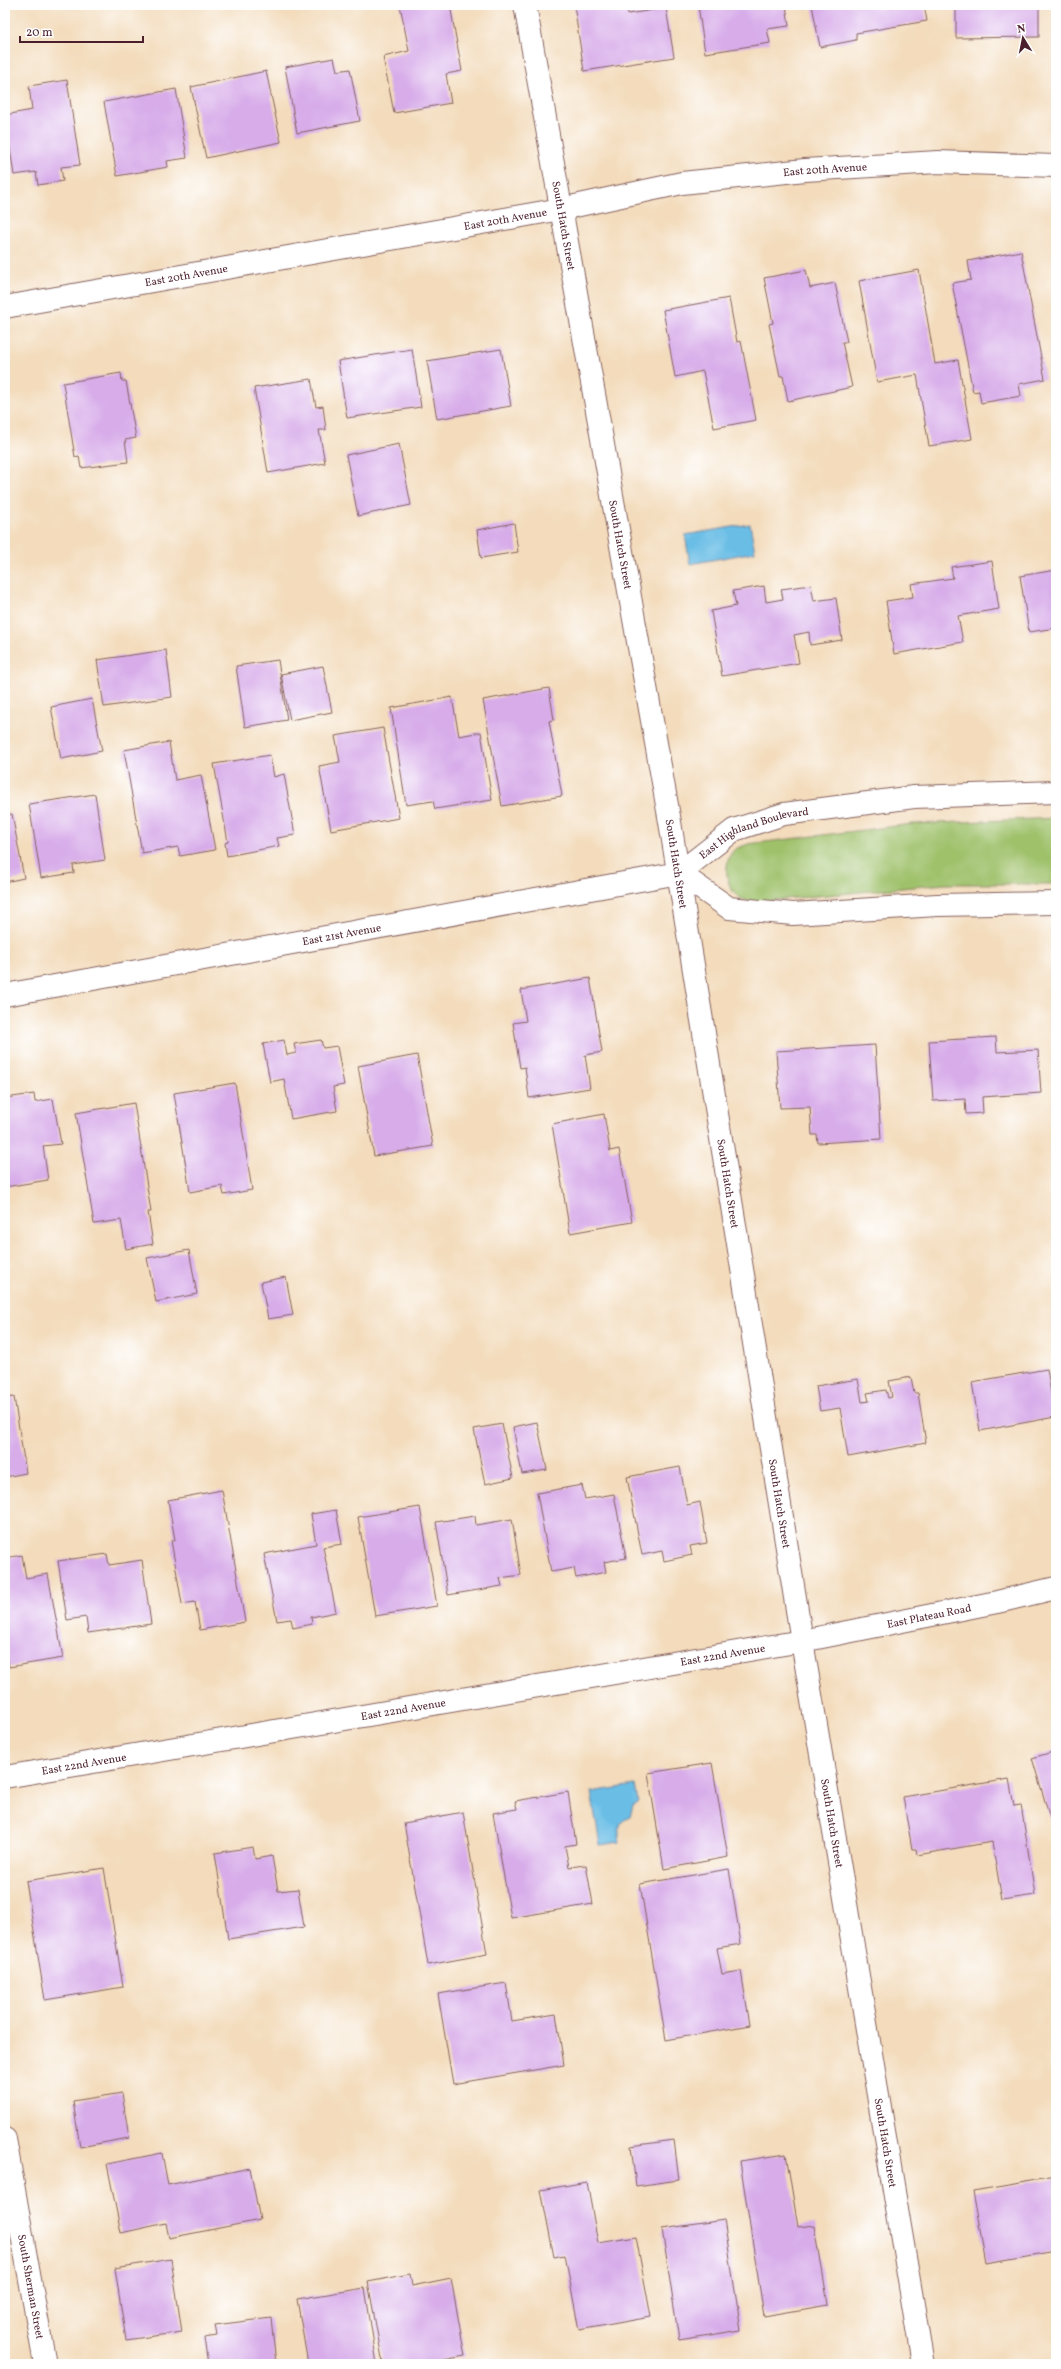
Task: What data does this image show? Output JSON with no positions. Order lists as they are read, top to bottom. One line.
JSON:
{"streets":{"street":["East 20th Avenue","South Hatch Street","East Highland Boulevard","East 21st Avenue","East Plateau Road","East 22nd Avenue","South Sherman Street"]},"crossings":[["East 20th Avenue","South Hatch Street"],["South Hatch Street","East Highland Boulevard"],["South Hatch Street","East 21st Avenue"],["South Hatch Street","East Plateau Road"],["South Hatch Street","East 22nd Avenue"],["East Highland Boulevard","East 21st Avenue"],["East Plateau Road","East 22nd Avenue"]],"scale_bar":"20 m","north":"top"}
